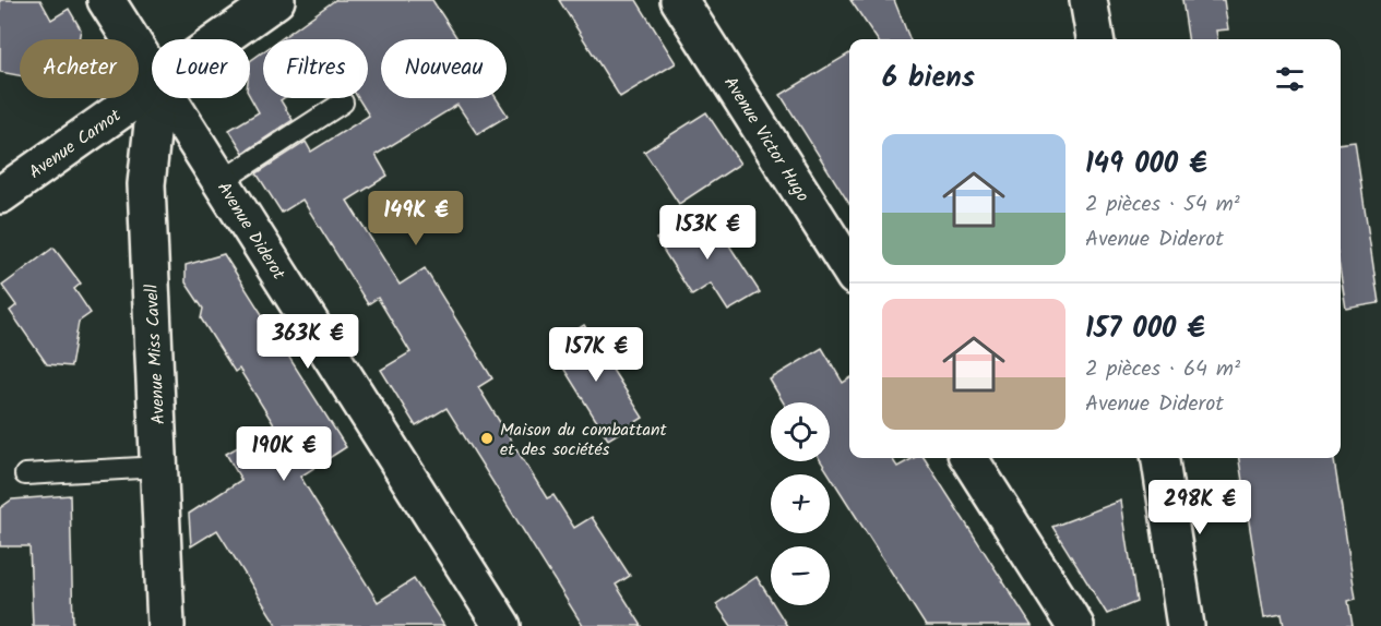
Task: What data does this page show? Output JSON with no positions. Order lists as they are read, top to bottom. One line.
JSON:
{"streets":{"street":["Avenue Victor Hugo","Avenue Carnot","Avenue Diderot","Avenue Miss Cavell"]},"places":["Maison du combattant et des sociétés"],"page":{"chip":["Acheter","Louer","Filtres","Nouveau"],"heading":"6 biens","list":[{"name":"149 000 €","note":"2 pièces · 54 m² · Avenue Diderot"},{"name":"157 000 €","note":"2 pièces · 64 m² · Avenue Diderot"}],"price":["149K €","153K €","363K €","157K €","190K €","298K €"],"map_buttons":["+","−"]}}
